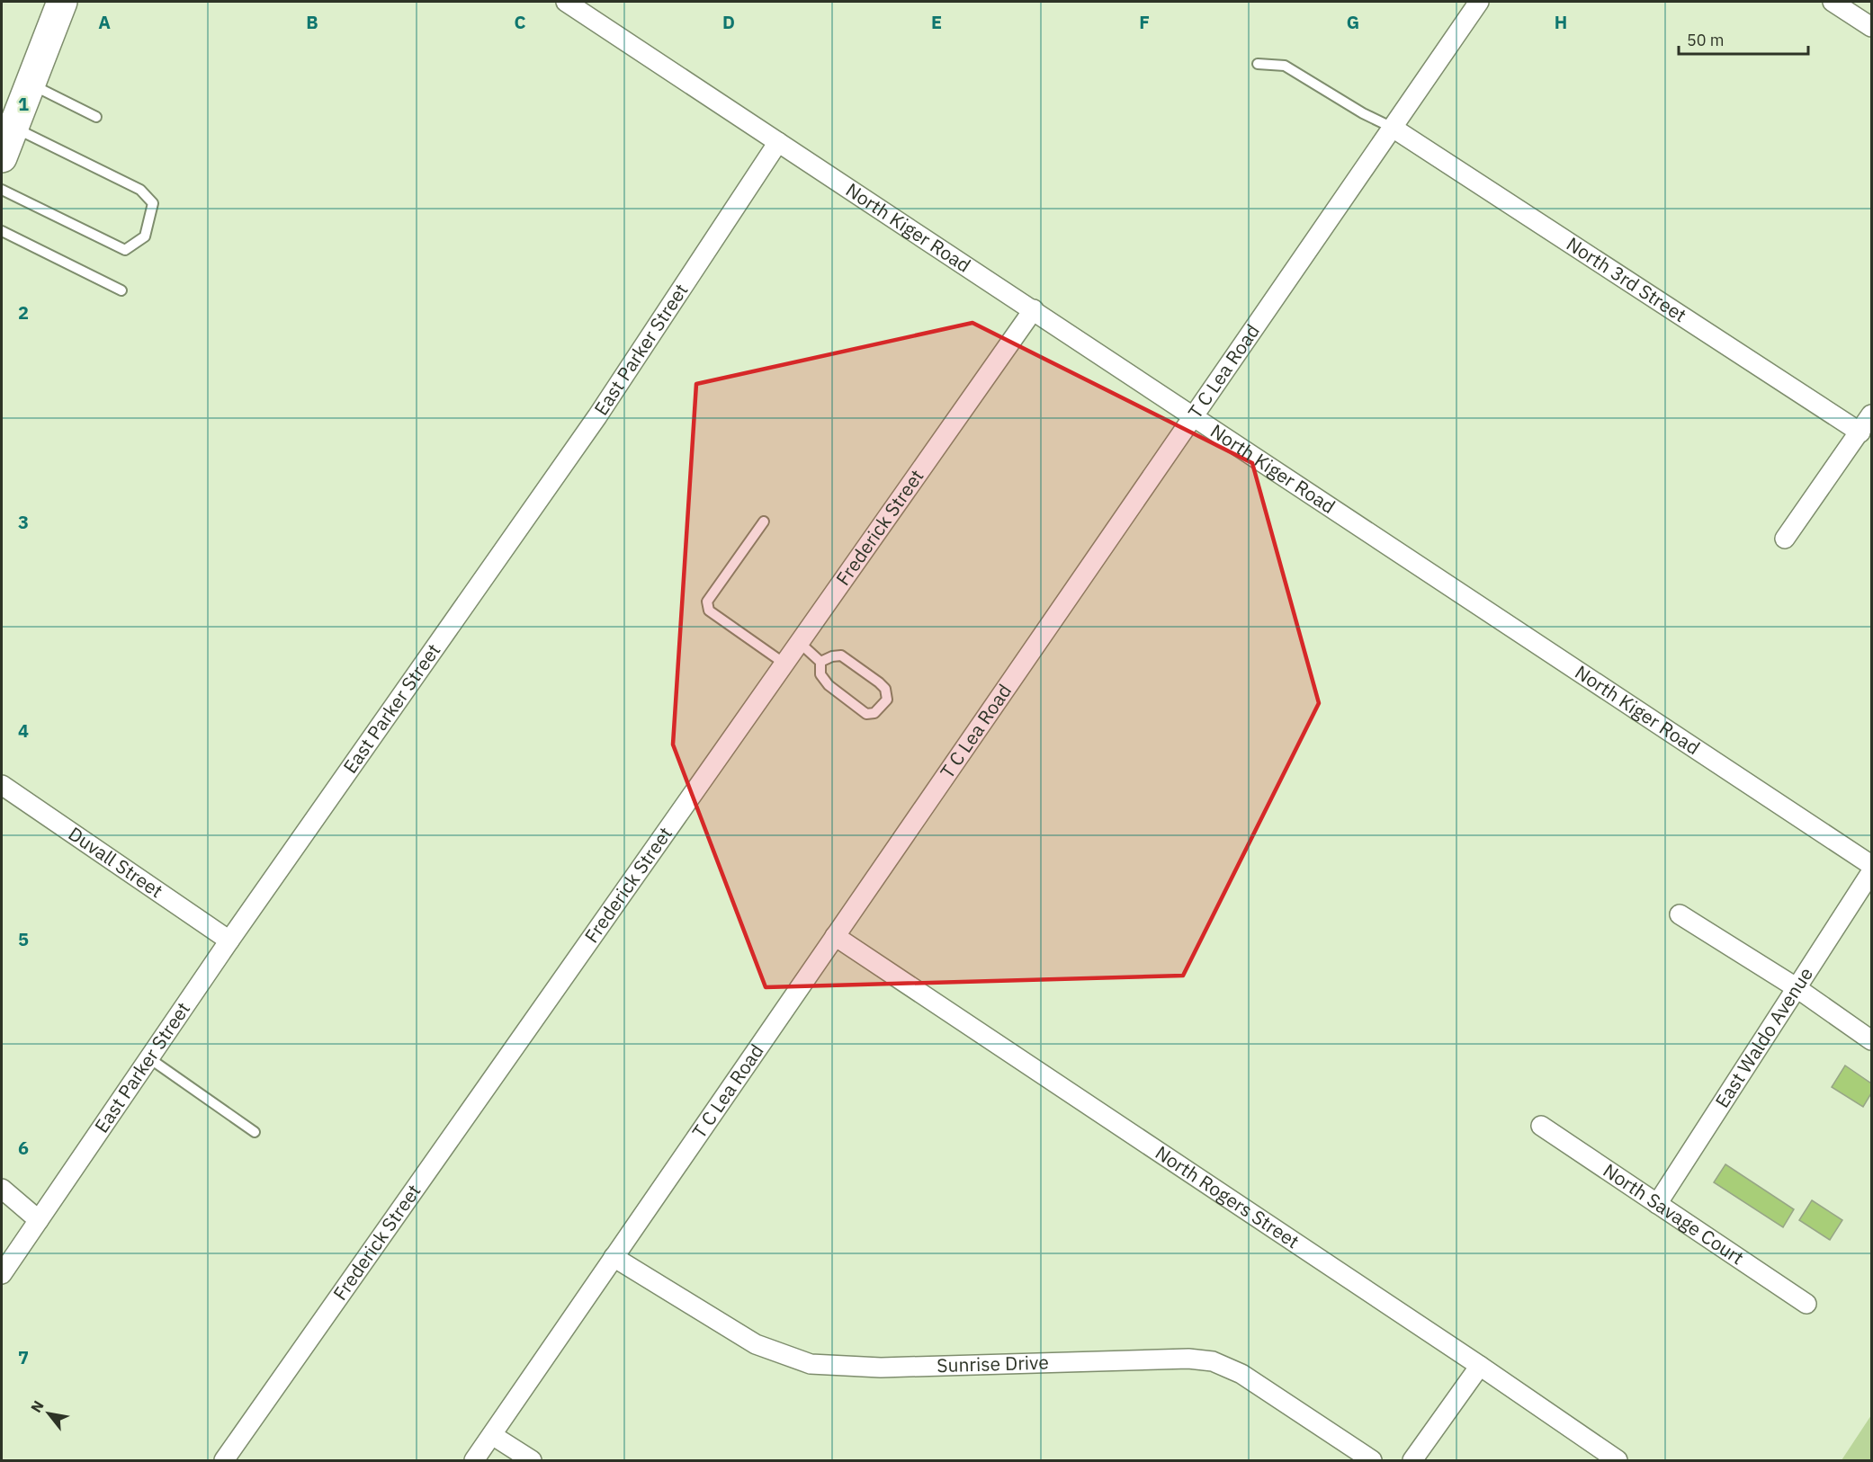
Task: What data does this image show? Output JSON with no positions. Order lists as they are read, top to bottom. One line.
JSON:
{"streets":{"street":["North Kiger Road","North 3rd Street","East Parker Street","T C Lea Road","Frederick Street","Duvall Street","East Waldo Avenue","North Rogers Street","North Savage Court","Sunrise Drive"]},"crossings":[["North Kiger Road","East Parker Street"],["North Kiger Road","T C Lea Road"],["North Kiger Road","Frederick Street"],["North 3rd Street","T C Lea Road"],["East Parker Street","Duvall Street"],["T C Lea Road","North Rogers Street"],["T C Lea Road","Sunrise Drive"],["East Waldo Avenue","North Savage Court"]],"scale_bar":"50 m","north":"top left","grid":{"columns":["A","B","C","D","E","F","G","H"],"rows":["1","2","3","4","5","6","7"]}}
